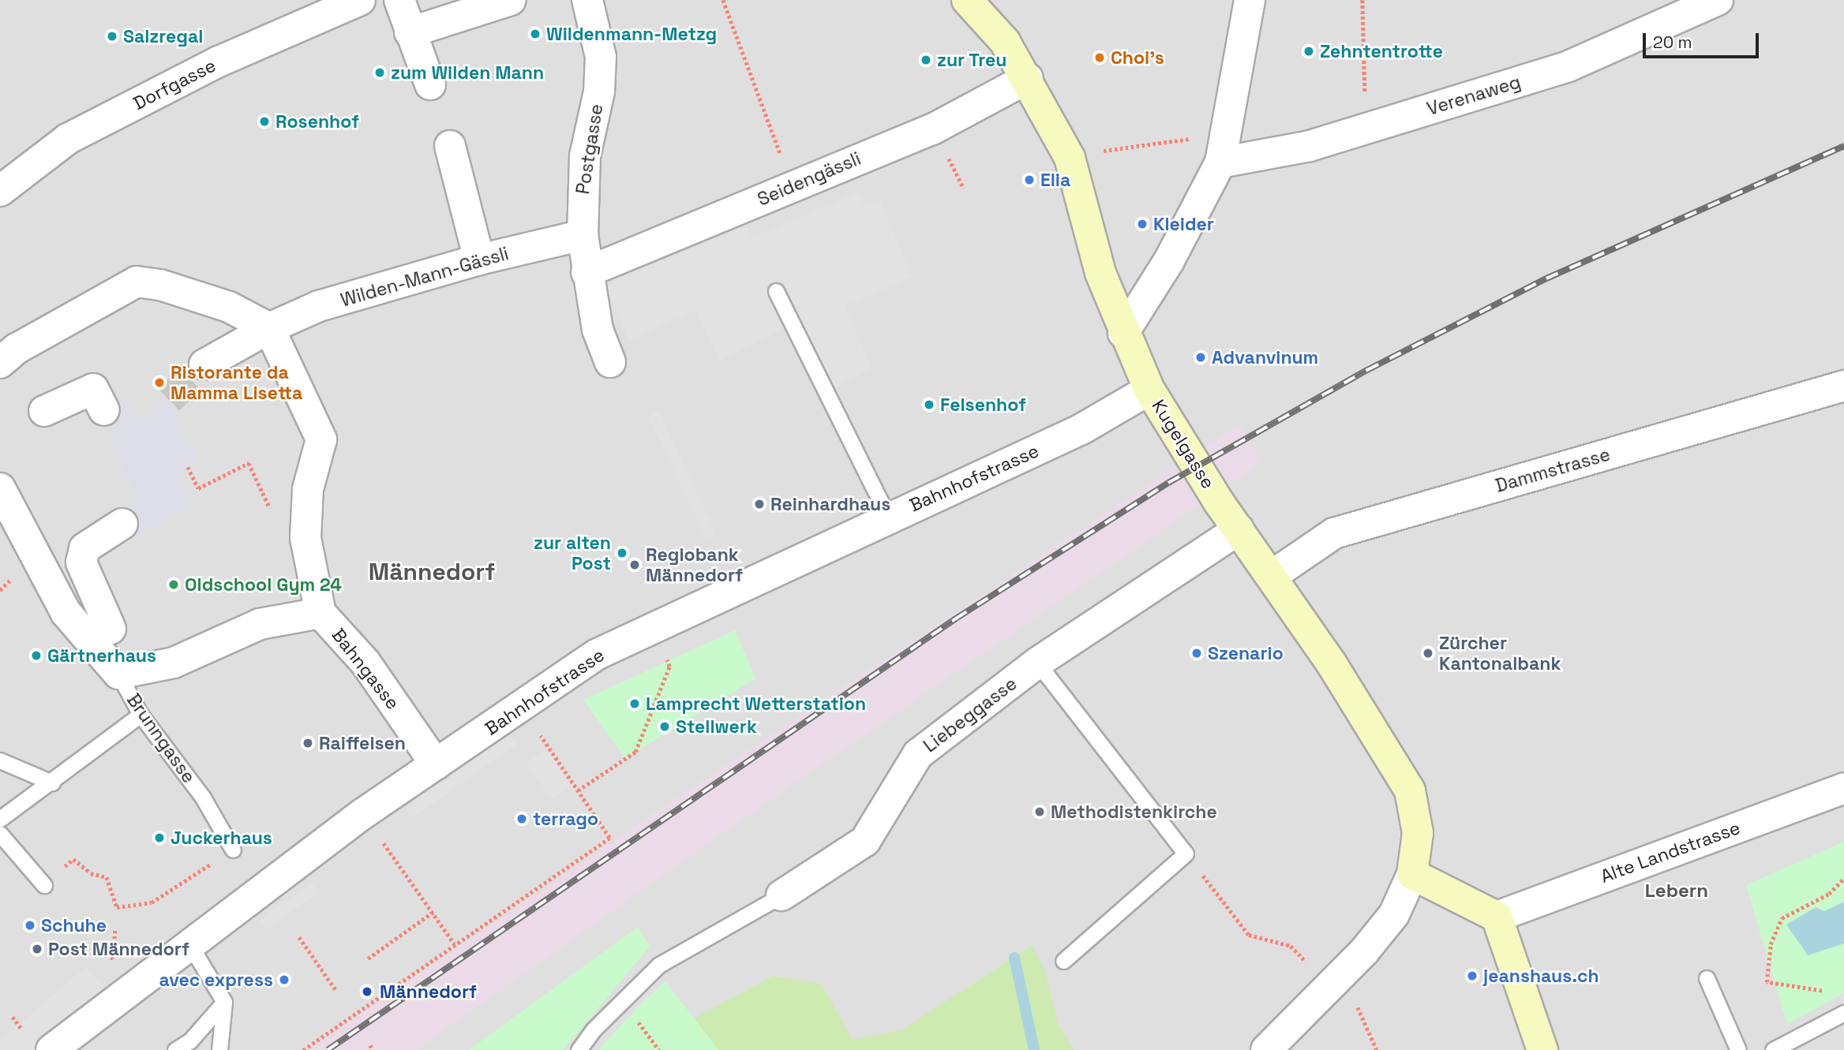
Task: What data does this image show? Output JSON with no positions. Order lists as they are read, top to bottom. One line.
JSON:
{"streets":{"street":["Dorfgasse","Verenaweg","Postgasse","Seidengässli","Wilden-Mann-Gässli","Kugelgasse","Dammstrasse","Bahnhofstrasse","Bahngasse","Liebeggasse","Brunngasse","Alte Landstrasse"]},"crossings":[["Postgasse","Seidengässli"],["Postgasse","Wilden-Mann-Gässli"],["Seidengässli","Kugelgasse"],["Kugelgasse","Dammstrasse"],["Kugelgasse","Bahnhofstrasse"],["Kugelgasse","Liebeggasse"],["Bahnhofstrasse","Bahngasse"],["Bahngasse","Brunngasse"]],"districts":["Männedorf","Lebern"],"places":["Wildenmann-Metzg","Salzregal","Zehntentrotte","Choi's","zur Treu","zum Wilden Mann","Rosenhof","Elia","Kleider","Advanvinum","Ristorante da Mamma Lisetta","Felsenhof","Reinhardhaus","zur alten Post","Regiobank Männedorf","Oldschool Gym 24","Szenario","Zürcher Kantonalbank","Gärtnerhaus","Lamprecht Wetterstation","Stellwerk","Raiffeisen","Methodistenkirche","terrago","Juckerhaus","Schuhe","Post Männedorf","jeanshaus.ch","avec express","Männedorf"],"scale_bar":"20 m"}
